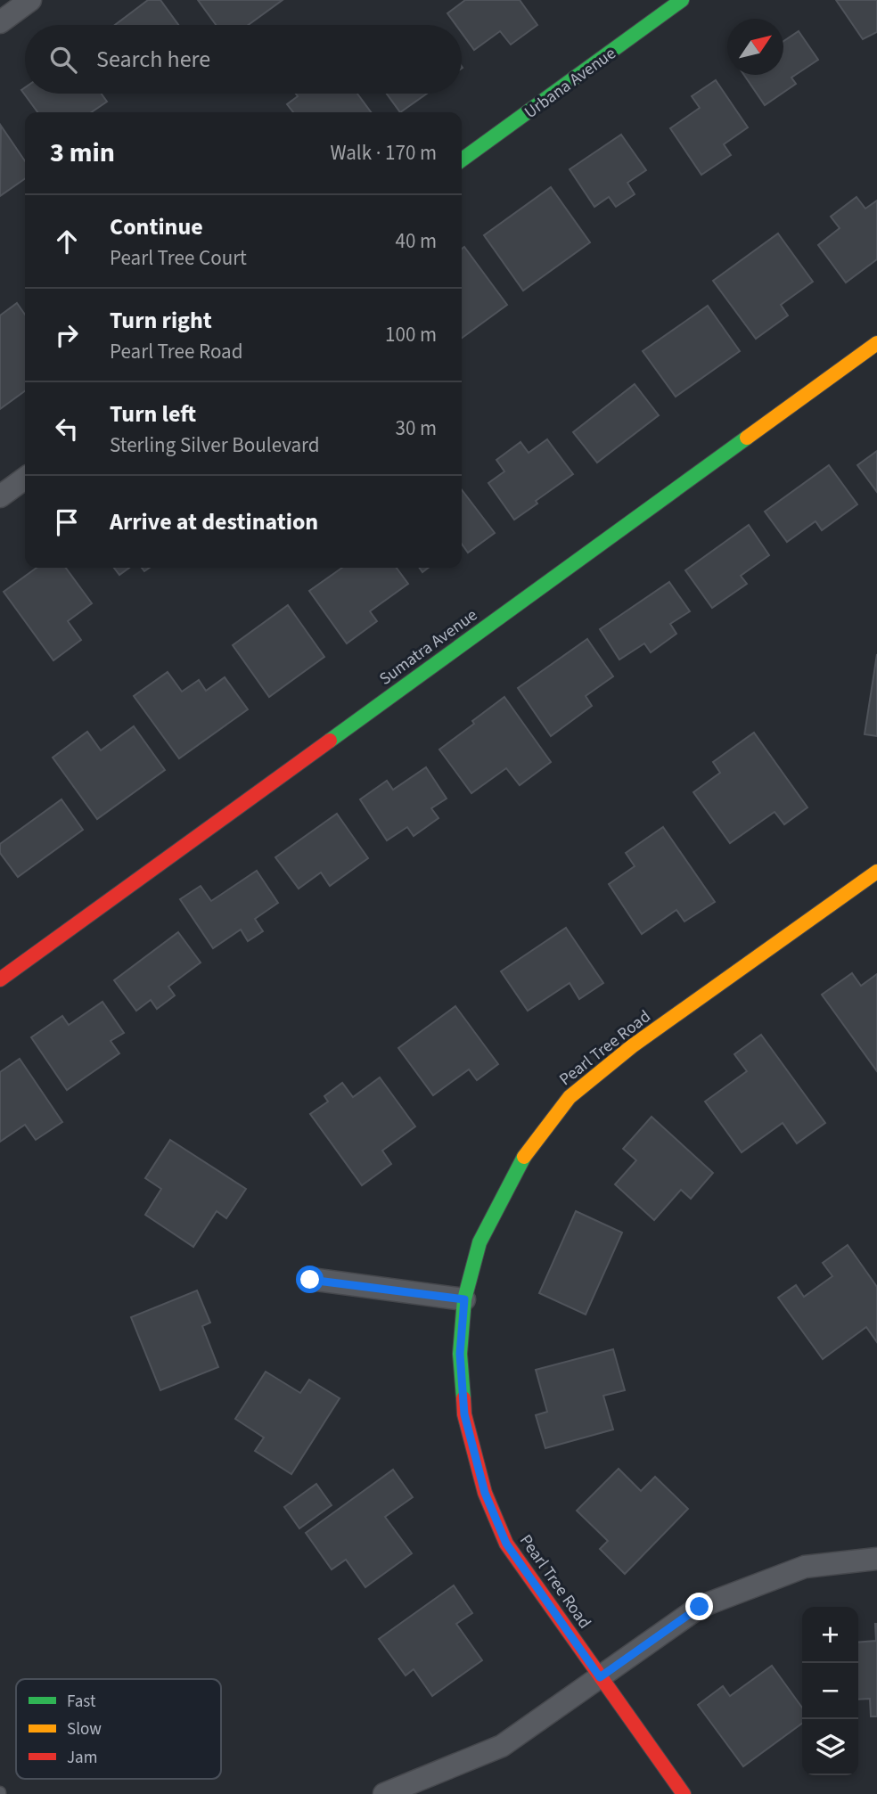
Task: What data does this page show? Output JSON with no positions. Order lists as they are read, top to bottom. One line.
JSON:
{"streets":{"street":["Urbana Avenue","Sumatra Avenue","Pearl Tree Road"]},"legend":["Fast","Slow","Jam"],"north":"top right","page":{"search":"Search here","heading":["3 min","Walk · 170 m"],"list":[["Continue","Pearl Tree Court","40 m"],["Turn right","Pearl Tree Road","100 m"],["Turn left","Sterling Silver Boulevard","30 m"],"Arrive at destination"],"map_buttons":["+","−"]}}
